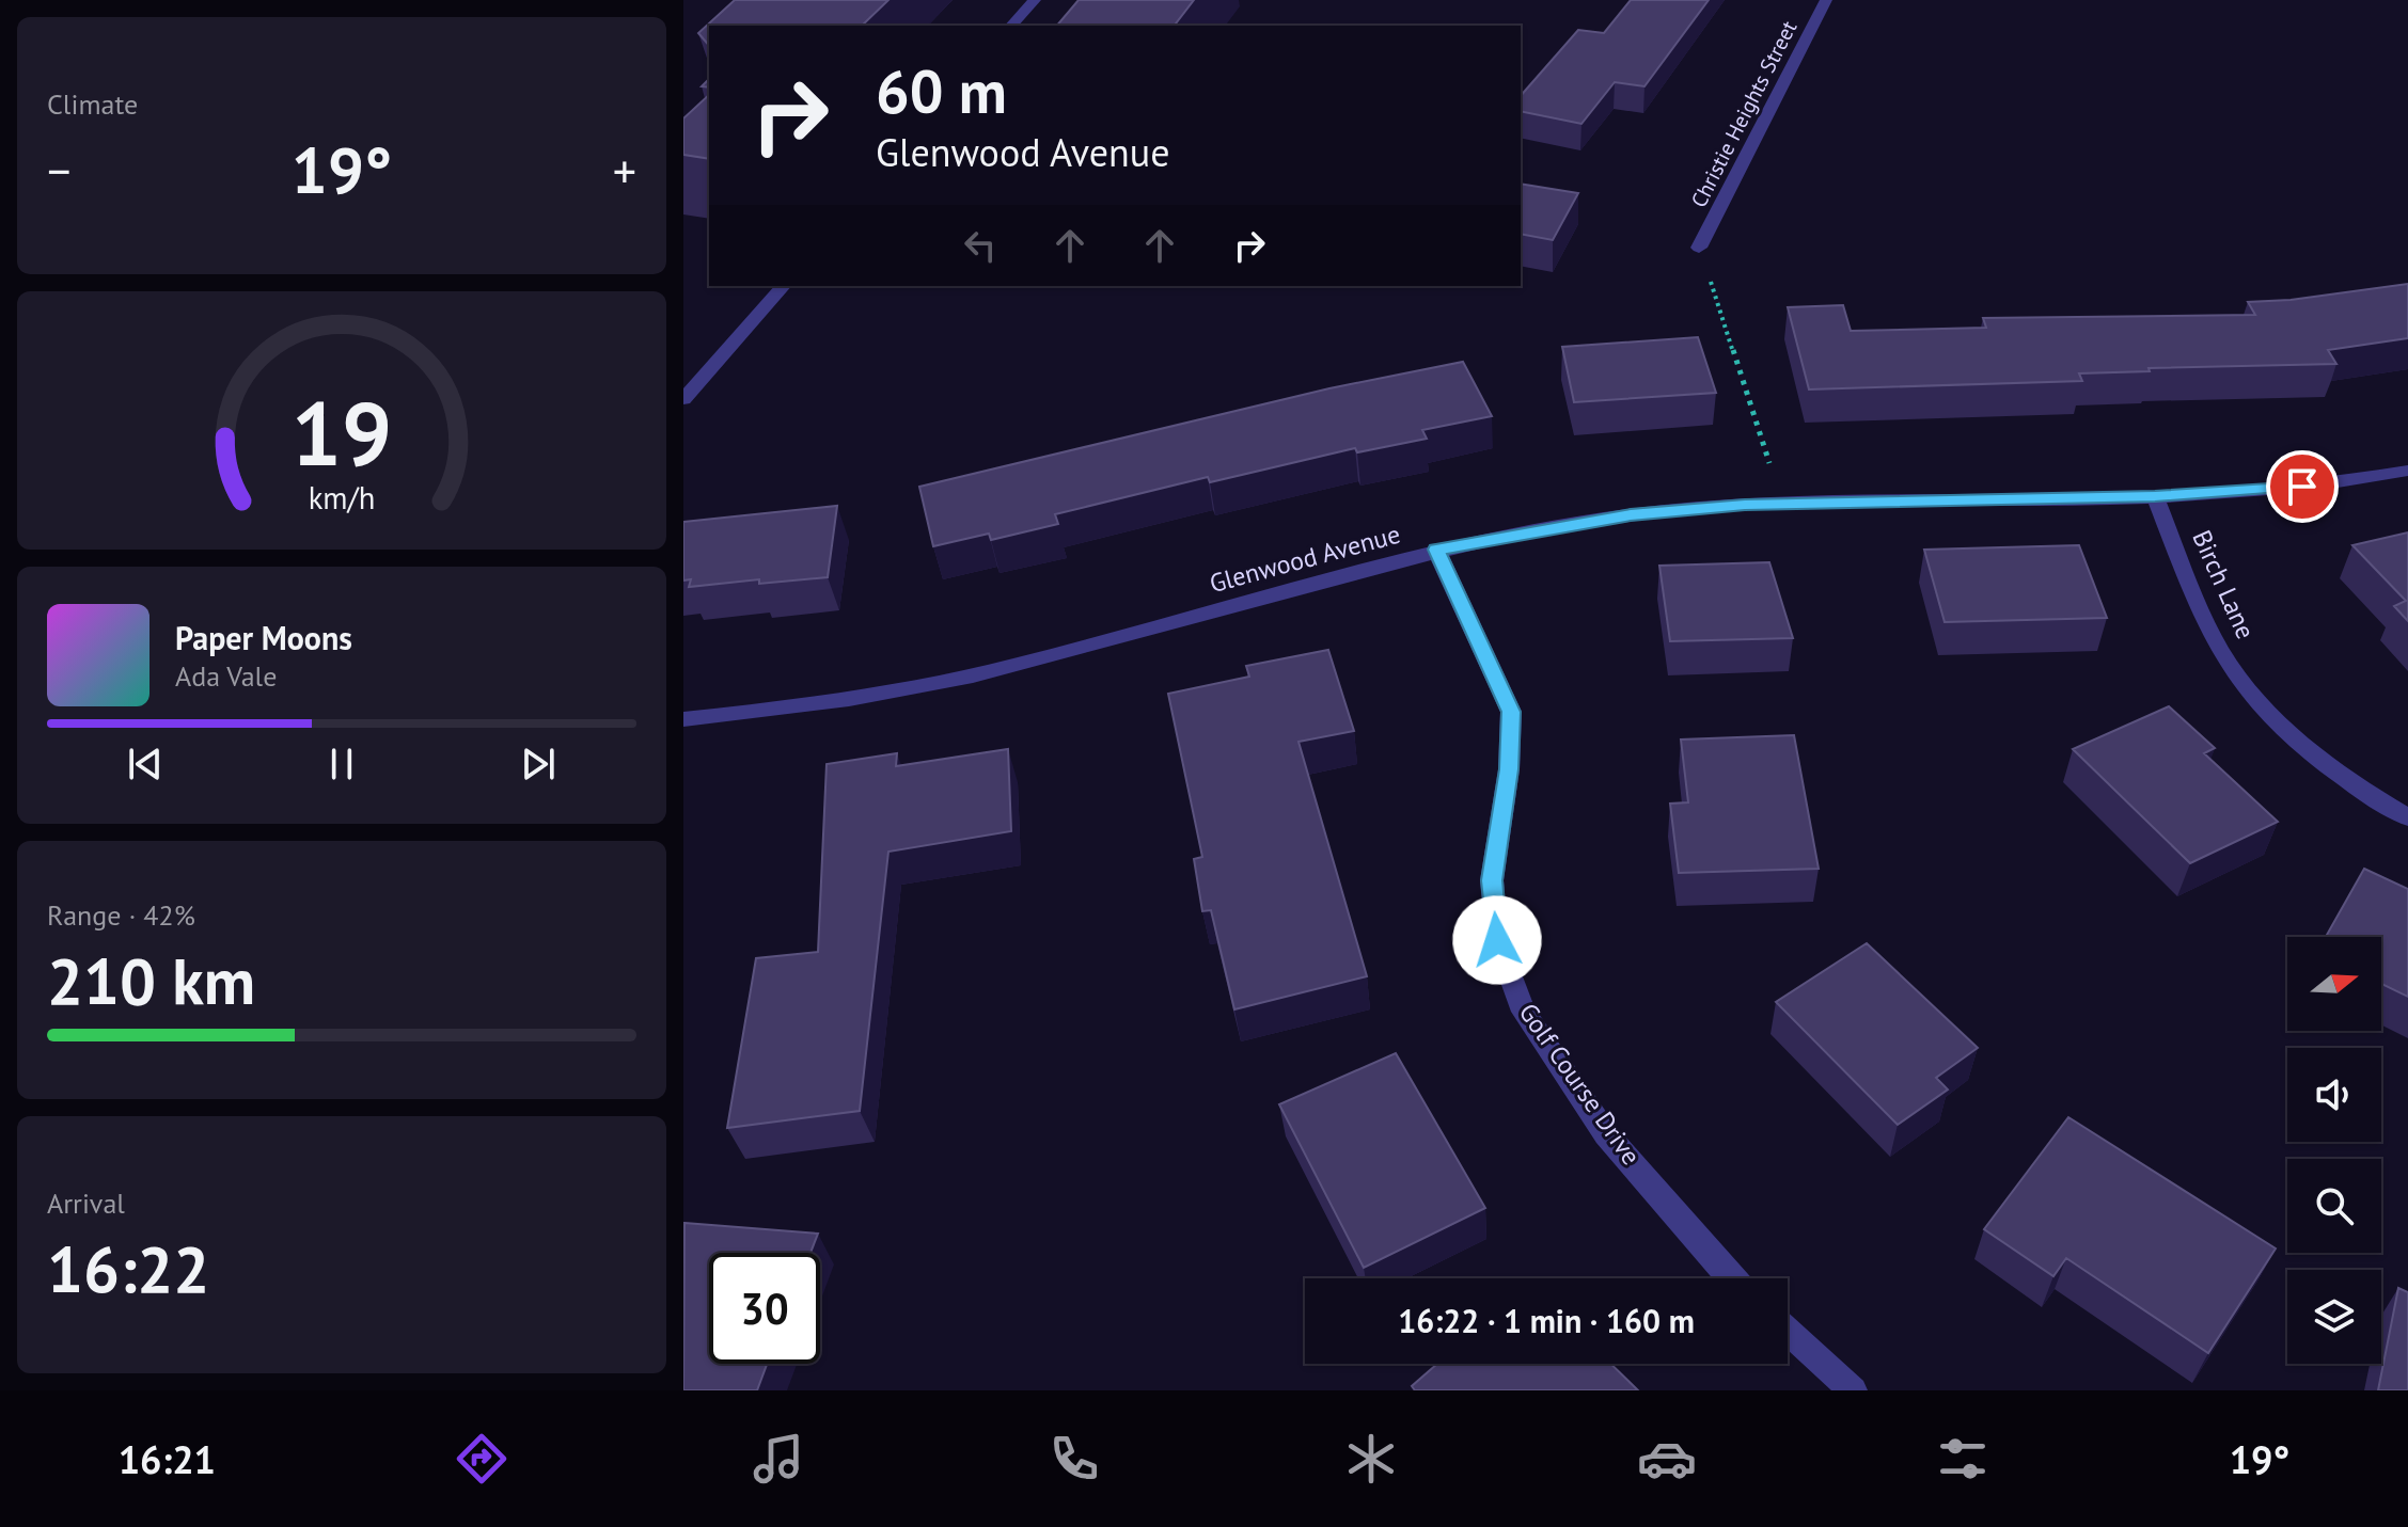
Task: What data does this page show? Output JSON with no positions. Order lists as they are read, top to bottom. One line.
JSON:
{"streets":{"street":["Christie Heights Street","Glenwood Avenue","Birch Lane","Golf Course Drive"]},"crossings":[["Glenwood Avenue","Birch Lane"],["Glenwood Avenue","Golf Course Drive"]],"north":"right","page":{"tile":["Climate",["Range · 42%","210 km"],["Arrival","16:22"]],"turn":["60 m","Glenwood Avenue"],"heat":["−","19°","+"],"song":["Paper Moons","Ada Vale"],"limit":"30","trip":"16:22 · 1 min · 160 m","tabs":["16:21","19°"],"gauge":["19","km/h"]}}
